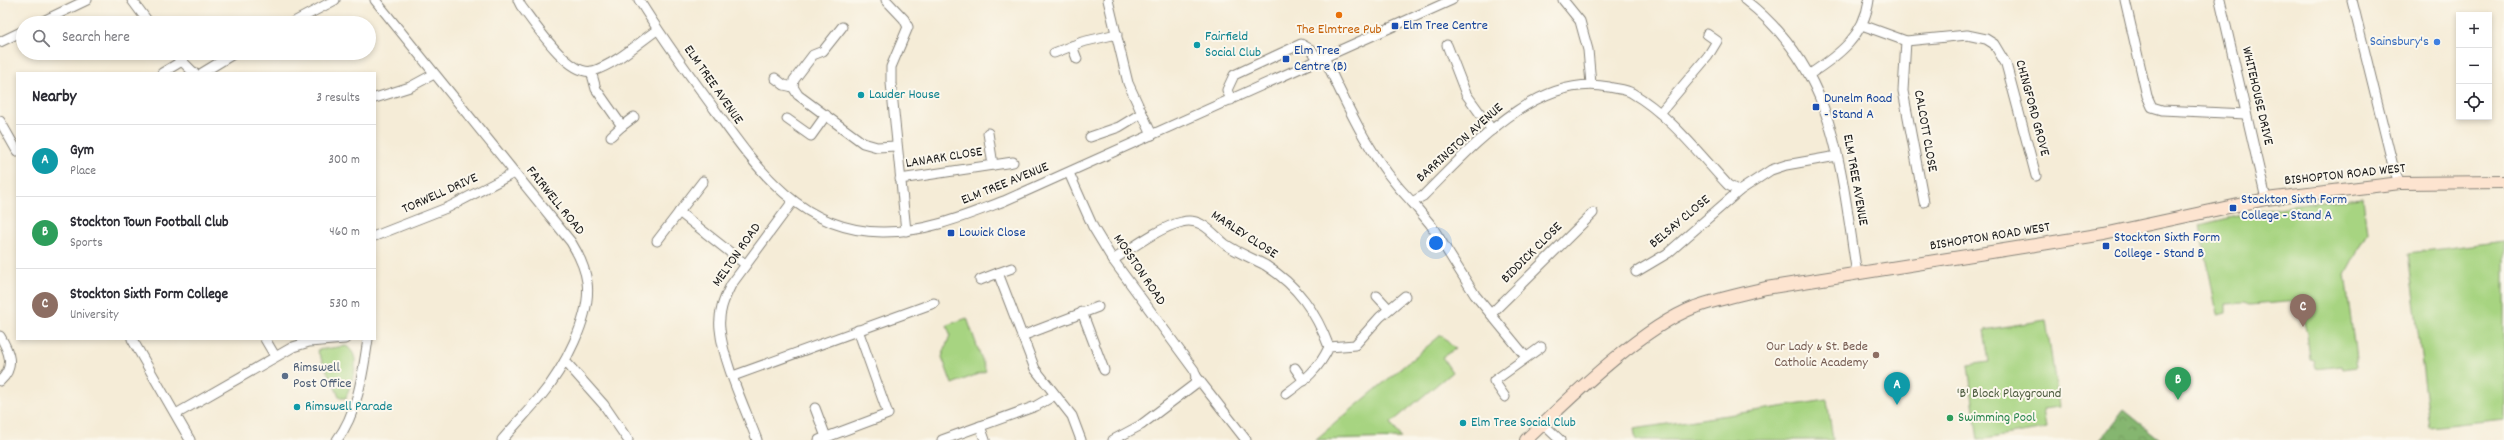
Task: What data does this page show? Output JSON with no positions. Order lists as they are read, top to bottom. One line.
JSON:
{"streets":{"street":["ELM TREE AVENUE","WHITEHOUSE DRIVE","CHINGFORD GROVE","CALCOTT CLOSE","BARRINGTON AVENUE","LANARK CLOSE","BISHOPTON ROAD WEST","TORWELL DRIVE","FAIRWELL ROAD","BELSAY CLOSE","MARLEY CLOSE","BIDDICK CLOSE","MELTON ROAD","MOSSTON ROAD"]},"crossings":[["ELM TREE AVENUE","BARRINGTON AVENUE"],["ELM TREE AVENUE","BISHOPTON ROAD WEST"],["ELM TREE AVENUE","MELTON ROAD"],["ELM TREE AVENUE","MOSSTON ROAD"],["WHITEHOUSE DRIVE","BISHOPTON ROAD WEST"],["CHINGFORD GROVE","CALCOTT CLOSE"],["BARRINGTON AVENUE","BELSAY CLOSE"],["TORWELL DRIVE","FAIRWELL ROAD"],["MARLEY CLOSE","MOSSTON ROAD"]],"parks":["'B' Block Playground"],"places":{"other":["The Elmtree Pub","Sainsbury's","Fairfield Social Club","Lauder House","Our Lady & St. Bede Catholic Academy","Rimswell Post Office","Rimswell Parade","Swimming Pool","Elm Tree Social Club"],"transit":["Elm Tree Centre","Elm Tree Centre (B)","Dunelm Road - Stand A","Stockton Sixth Form College - Stand A","Lowick Close","Stockton Sixth Form College - Stand B"]},"page":{"map_buttons":["+","−"],"search":"Search here","heading":["Nearby","3 results"],"list":[{"mark":"A","name":"Gym","note":"Place","value":"300 m"},{"mark":"B","name":"Stockton Town Football Club","note":"Sports","value":"460 m"},{"mark":"C","name":"Stockton Sixth Form College","note":"University","value":"530 m"}],"pins":["C","B","A"]}}
